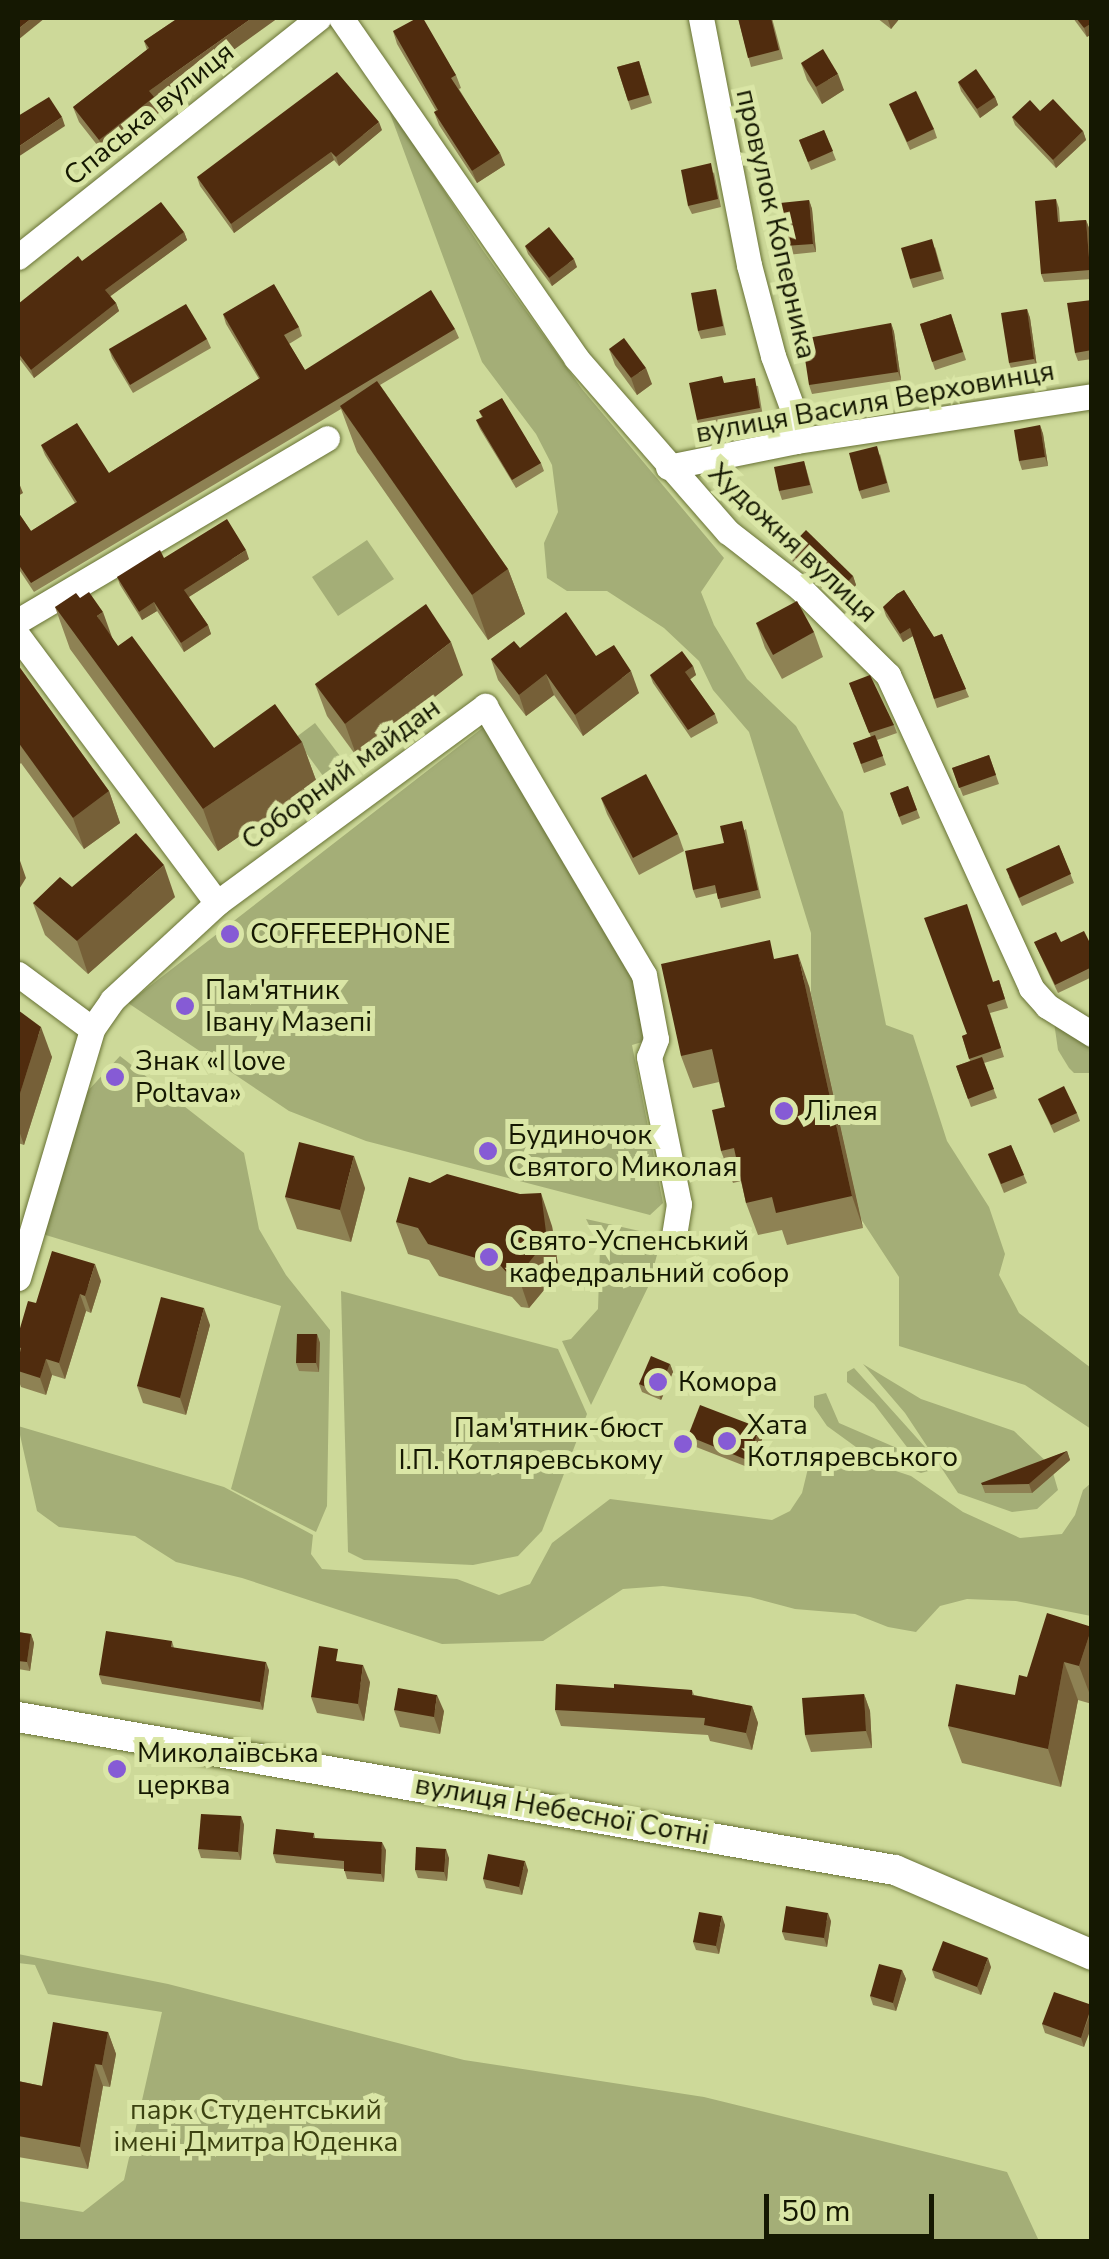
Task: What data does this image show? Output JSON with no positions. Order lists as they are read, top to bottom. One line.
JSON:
{"streets":{"main road":["вулиця Небесної Сотні"],"street":["Спаська вулиця","провулок Коперника","вулиця Василя Верховинця","Художня вулиця","Соборний майдан"]},"crossings":[["провулок Коперника","вулиця Василя Верховинця"],["вулиця Василя Верховинця","Художня вулиця"]],"parks":["парк Студентський імені Дмитра Юденка"],"places":["COFFEEPHONE","Пам'ятник Івану Мазепі","Знак «I love Poltava»","Лілея","Будиночок Святого Миколая","Свято-Успенський кафедральний собор","Комора","Хата Котляревського","Пам'ятник-бюст І.П. Котляревському","Миколаївська церква"],"scale_bar":"50 m"}
